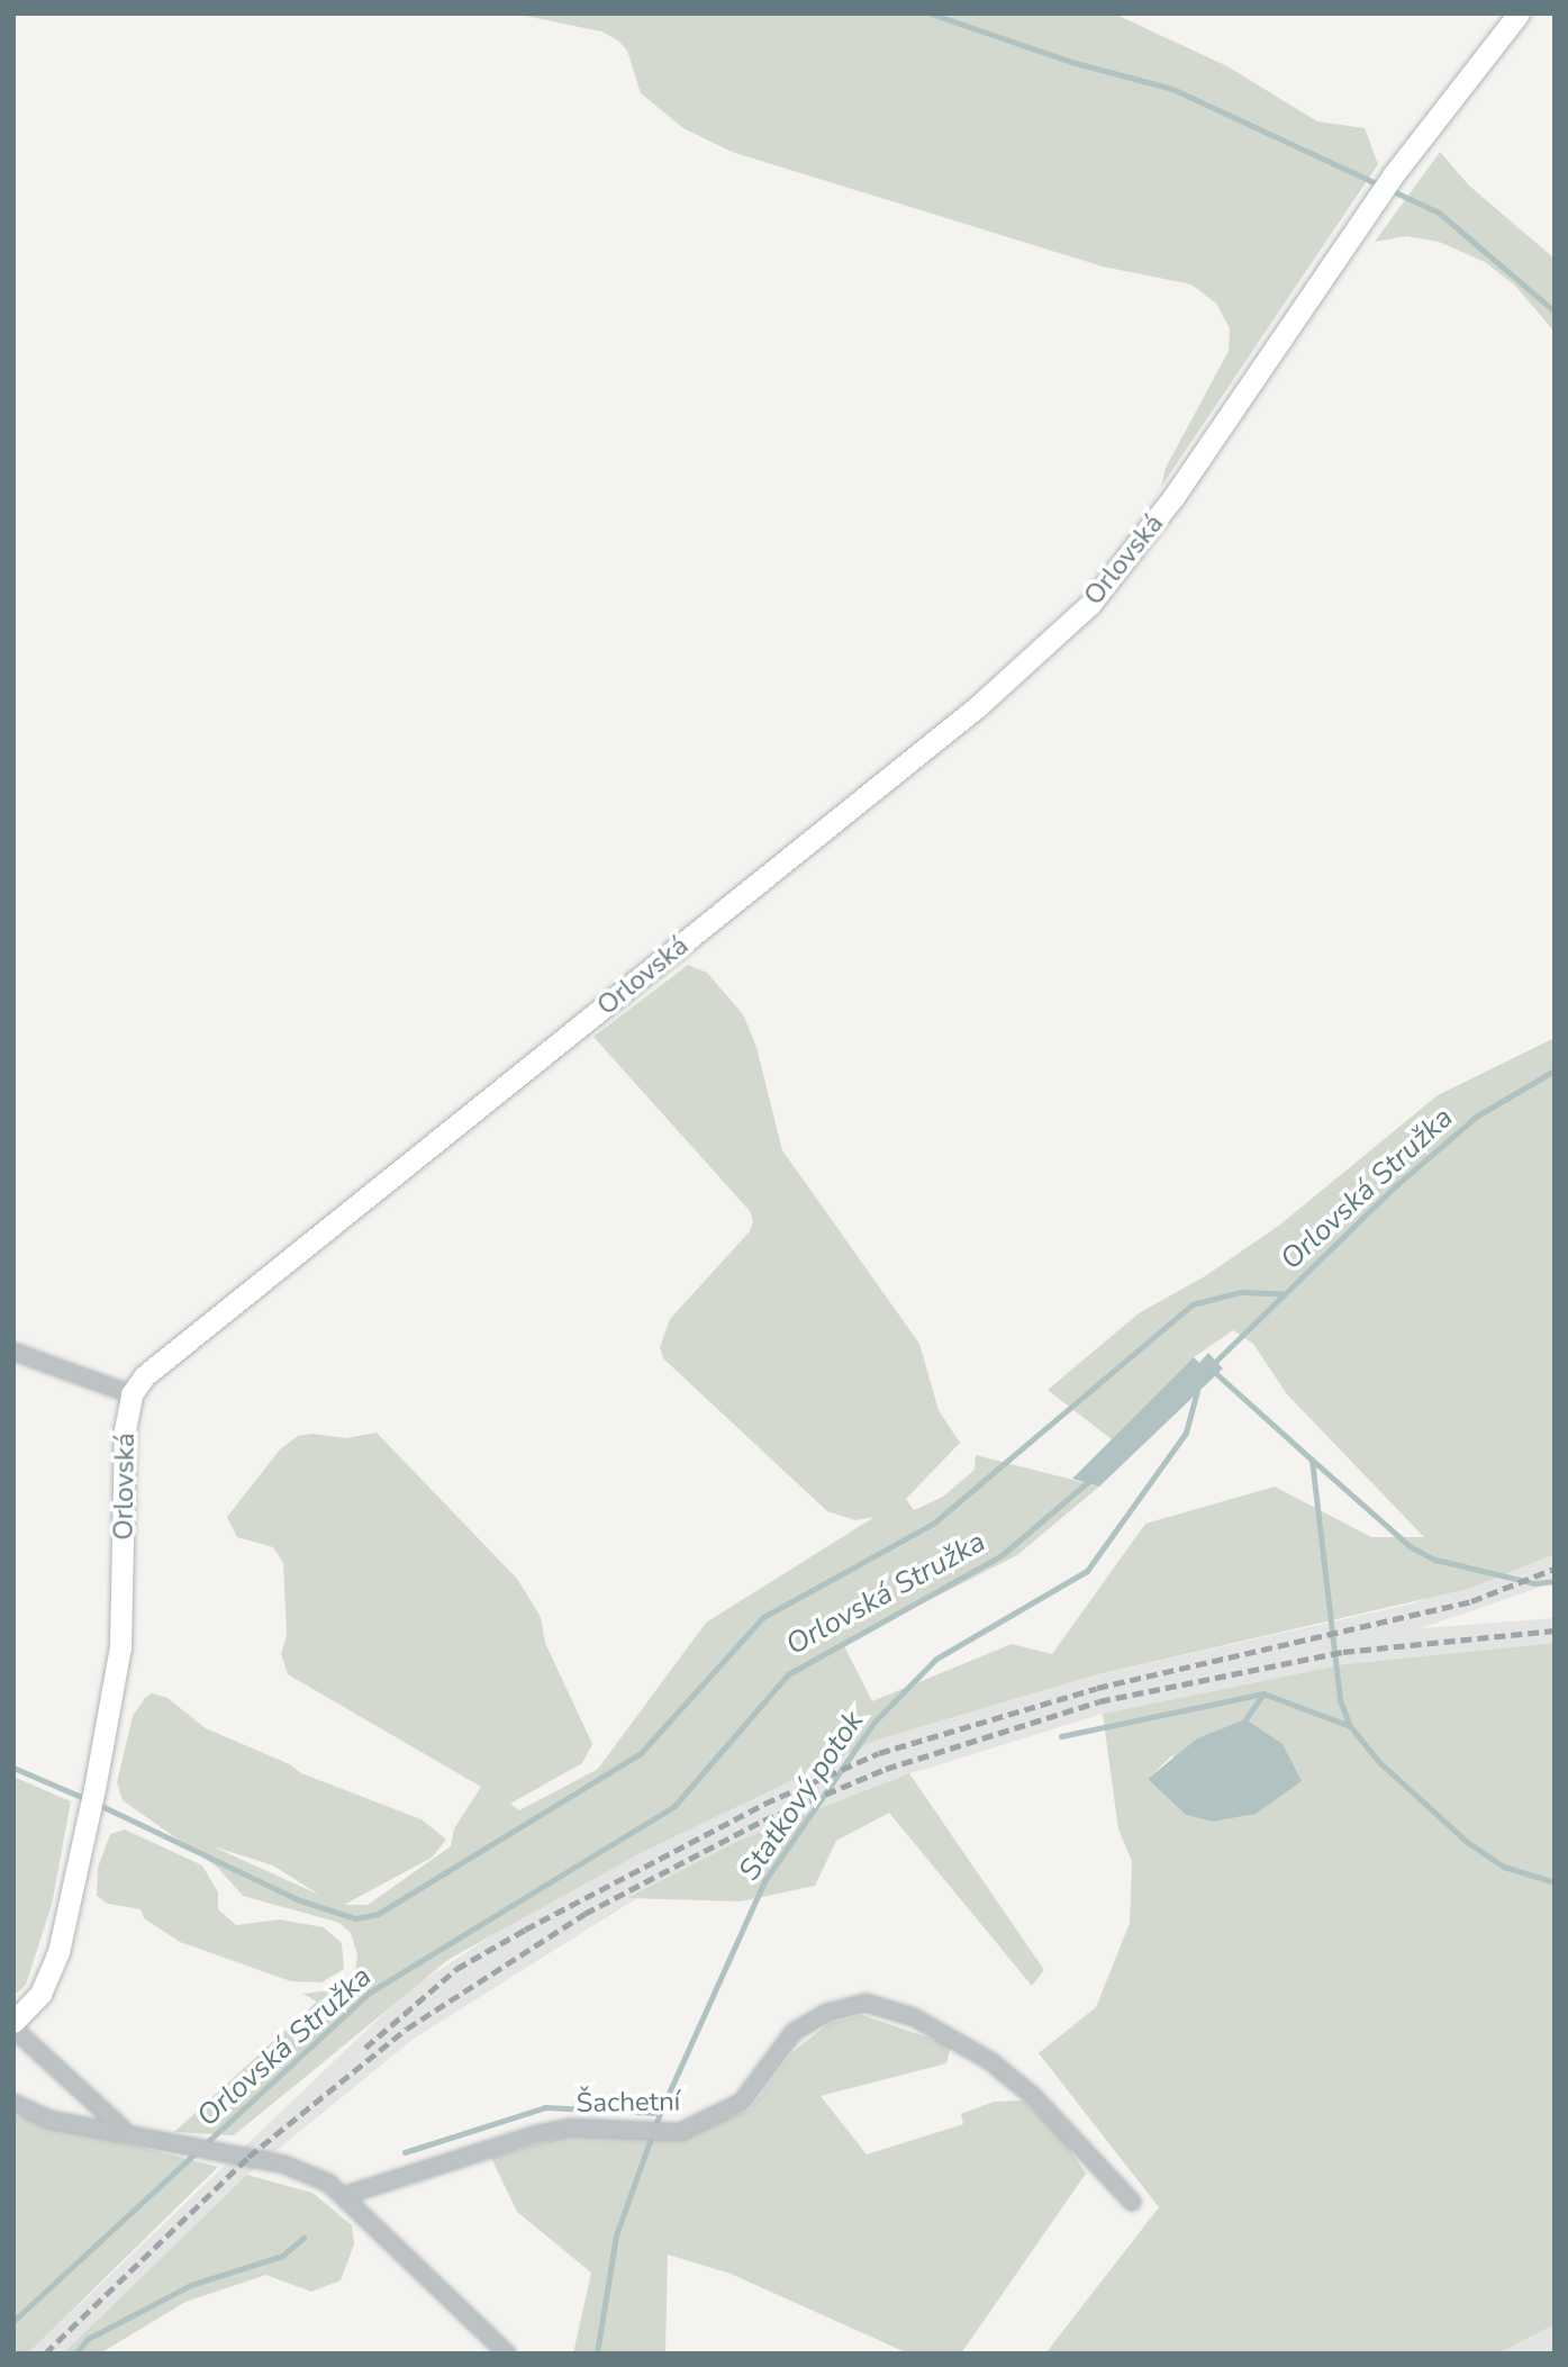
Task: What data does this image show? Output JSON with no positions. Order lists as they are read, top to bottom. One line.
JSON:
{"streets":{"main road":["Orlovská"],"street":["Šachetní"]},"water":["Orlovská Stružka","Statkový potok"]}
